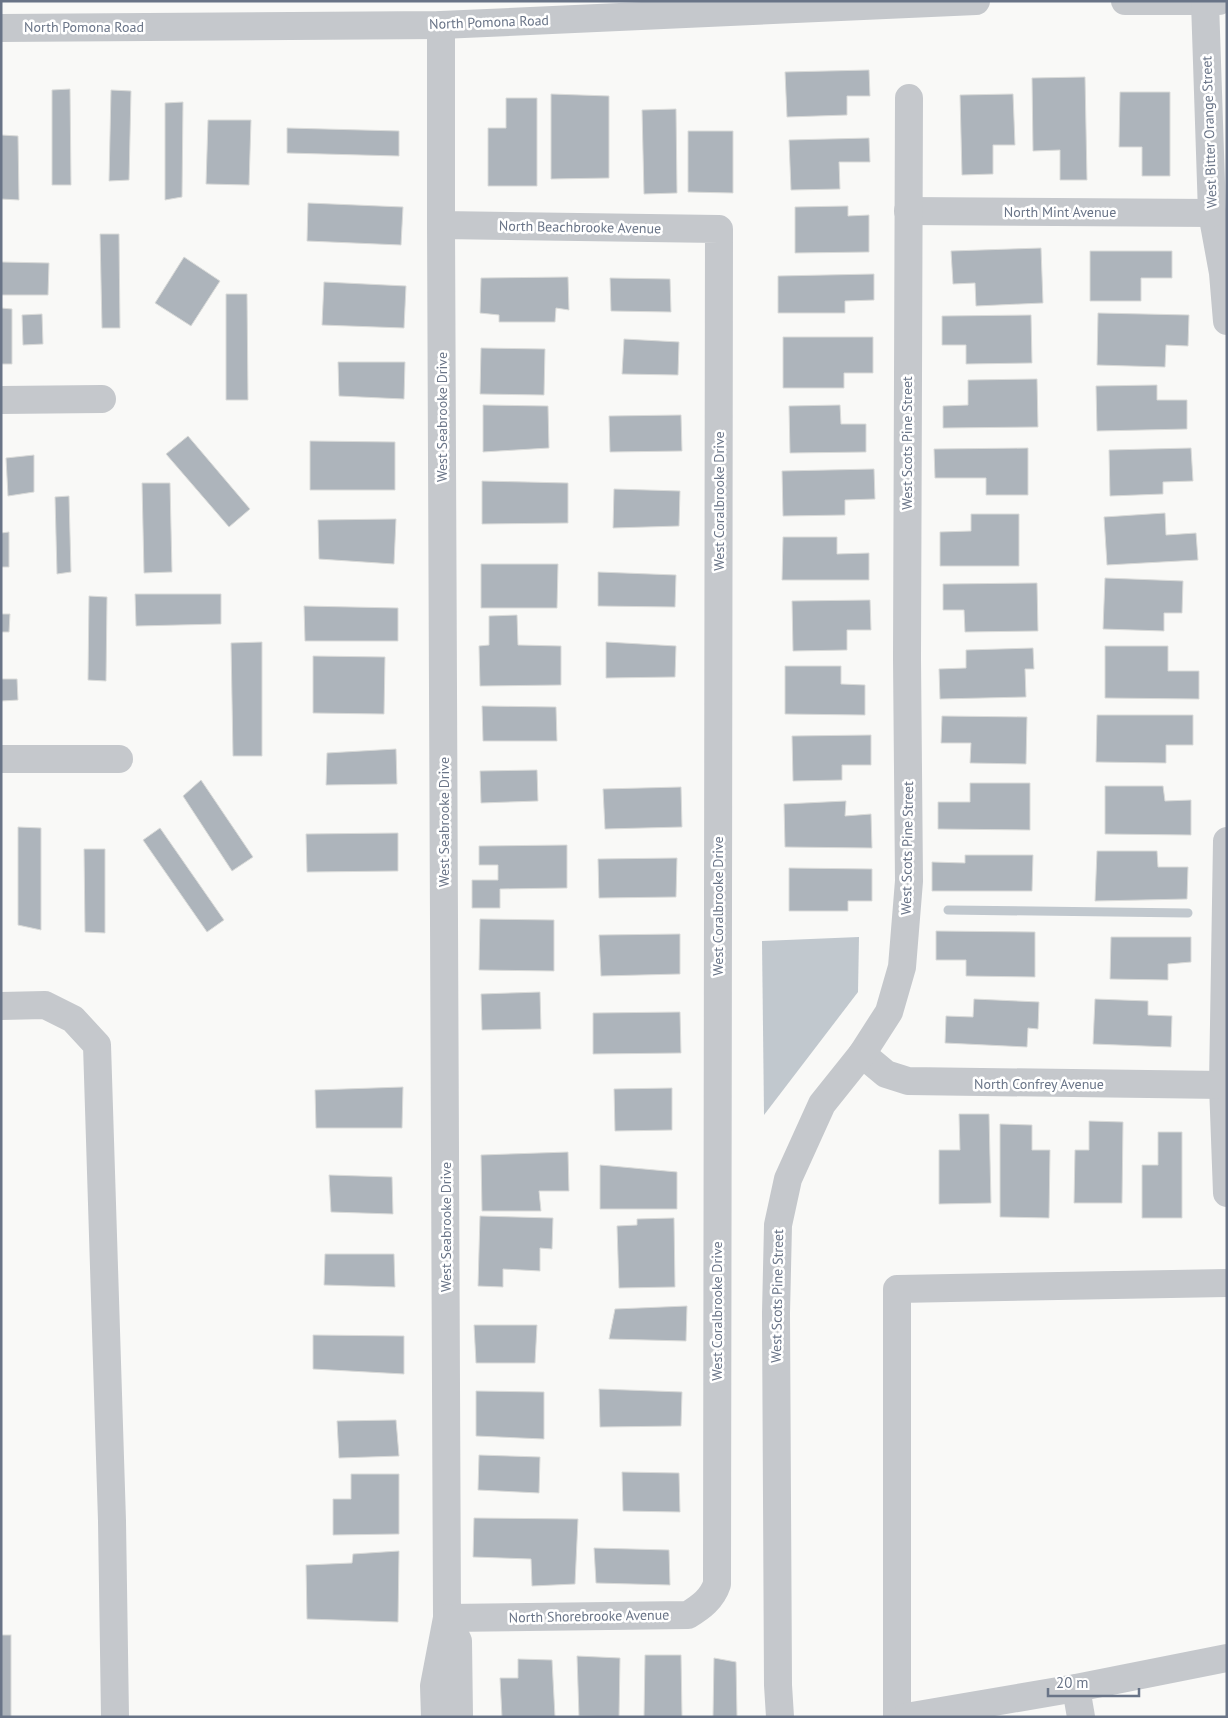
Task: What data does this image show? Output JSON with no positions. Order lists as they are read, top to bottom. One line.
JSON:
{"streets":{"street":["North Pomona Road","West Bitter Orange Street","North Mint Avenue","North Beachbrooke Avenue","West Seabrooke Drive","West Scots Pine Street","West Coralbrooke Drive","North Confrey Avenue","North Shorebrooke Avenue"]},"crossings":[["North Pomona Road","West Seabrooke Drive"],["West Bitter Orange Street","North Mint Avenue"],["North Mint Avenue","West Scots Pine Street"],["North Beachbrooke Avenue","West Seabrooke Drive"],["North Beachbrooke Avenue","West Coralbrooke Drive"],["West Seabrooke Drive","North Shorebrooke Avenue"],["West Scots Pine Street","North Confrey Avenue"],["West Coralbrooke Drive","North Shorebrooke Avenue"]],"scale_bar":"20 m"}
